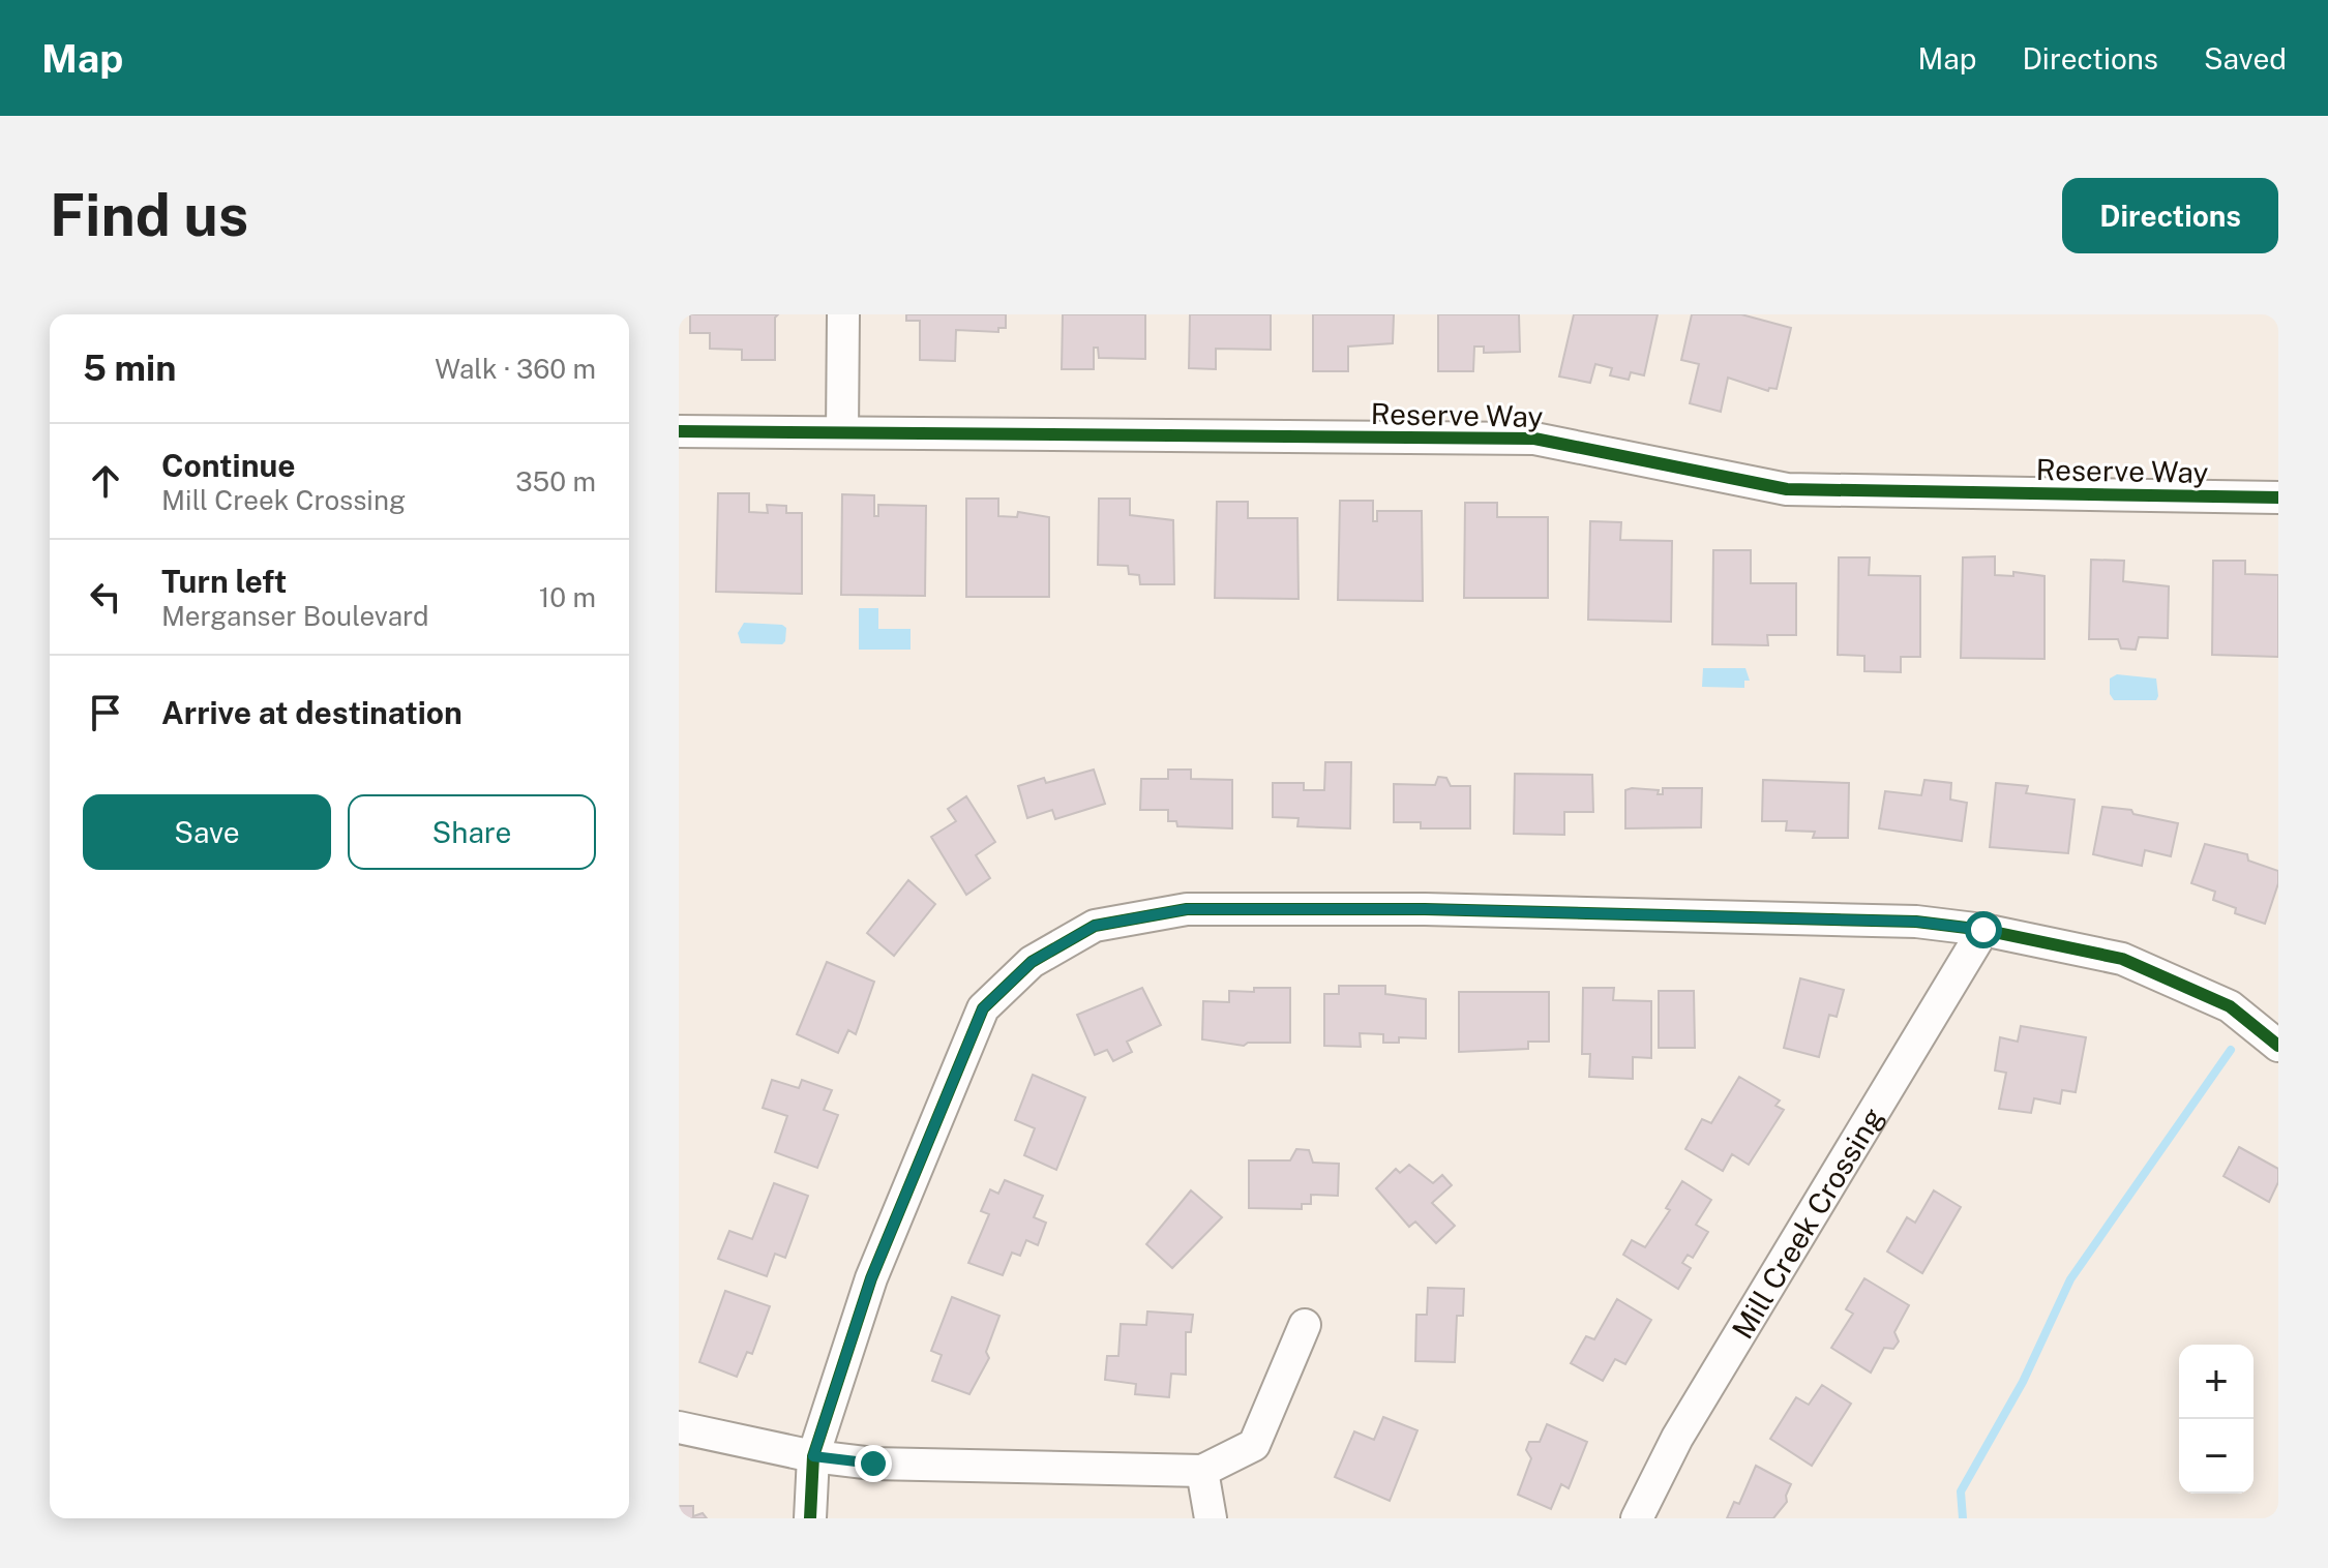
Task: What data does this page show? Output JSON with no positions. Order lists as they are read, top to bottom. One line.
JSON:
{"streets":{"street":["Reserve Way","Mill Creek Crossing"]},"page":{"header":"Map","nav":["Map","Directions","Saved"],"buttons":["Directions",["Save","Share"]],"title":"Find us","heading":["5 min","Walk · 360 m"],"list":[["Continue","Mill Creek Crossing","350 m"],["Turn left","Merganser Boulevard","10 m"],"Arrive at destination"],"map_buttons":["+","−"]}}
